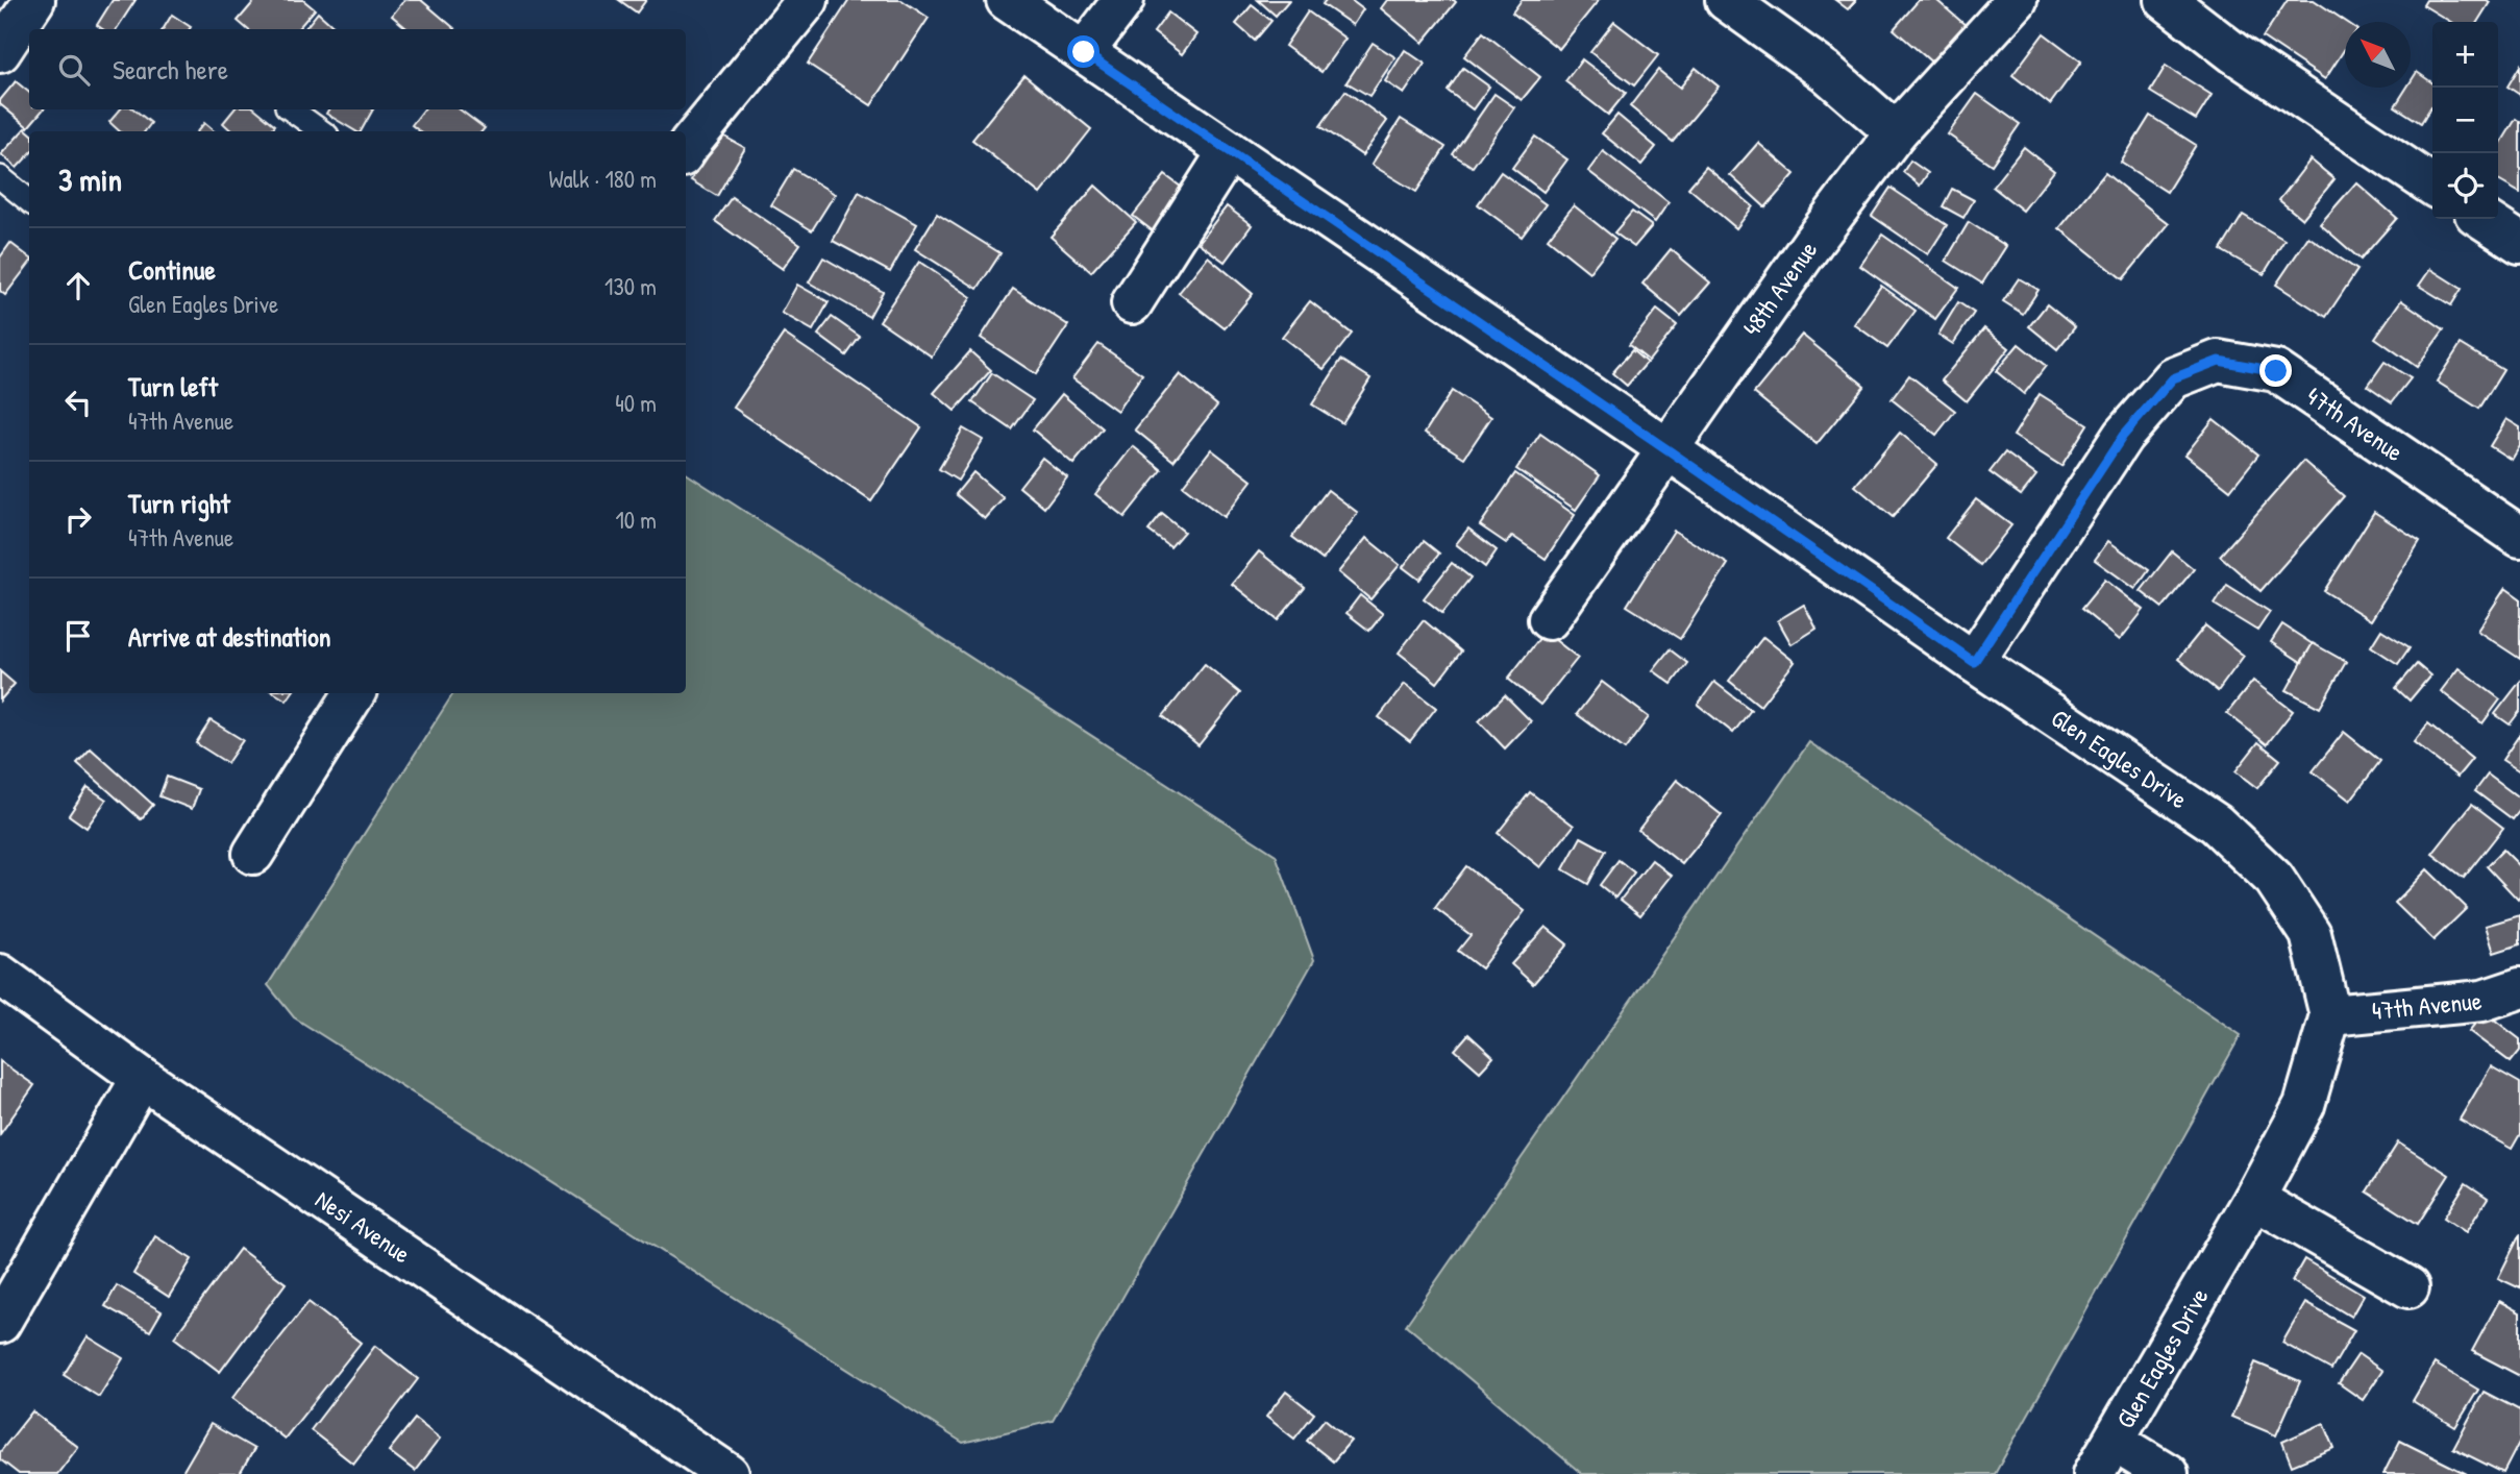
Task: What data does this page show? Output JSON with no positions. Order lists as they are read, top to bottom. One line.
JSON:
{"streets":{"street":["48th Avenue","47th Avenue","Glen Eagles Drive","Nesi Avenue"]},"crossings":[["48th Avenue","Glen Eagles Drive"],["47th Avenue","Glen Eagles Drive"]],"north":"top left","page":{"map_buttons":["+","−"],"search":"Search here","heading":["3 min","Walk · 180 m"],"list":[["Continue","Glen Eagles Drive","130 m"],["Turn left","47th Avenue","40 m"],["Turn right","47th Avenue","10 m"],"Arrive at destination"]}}
